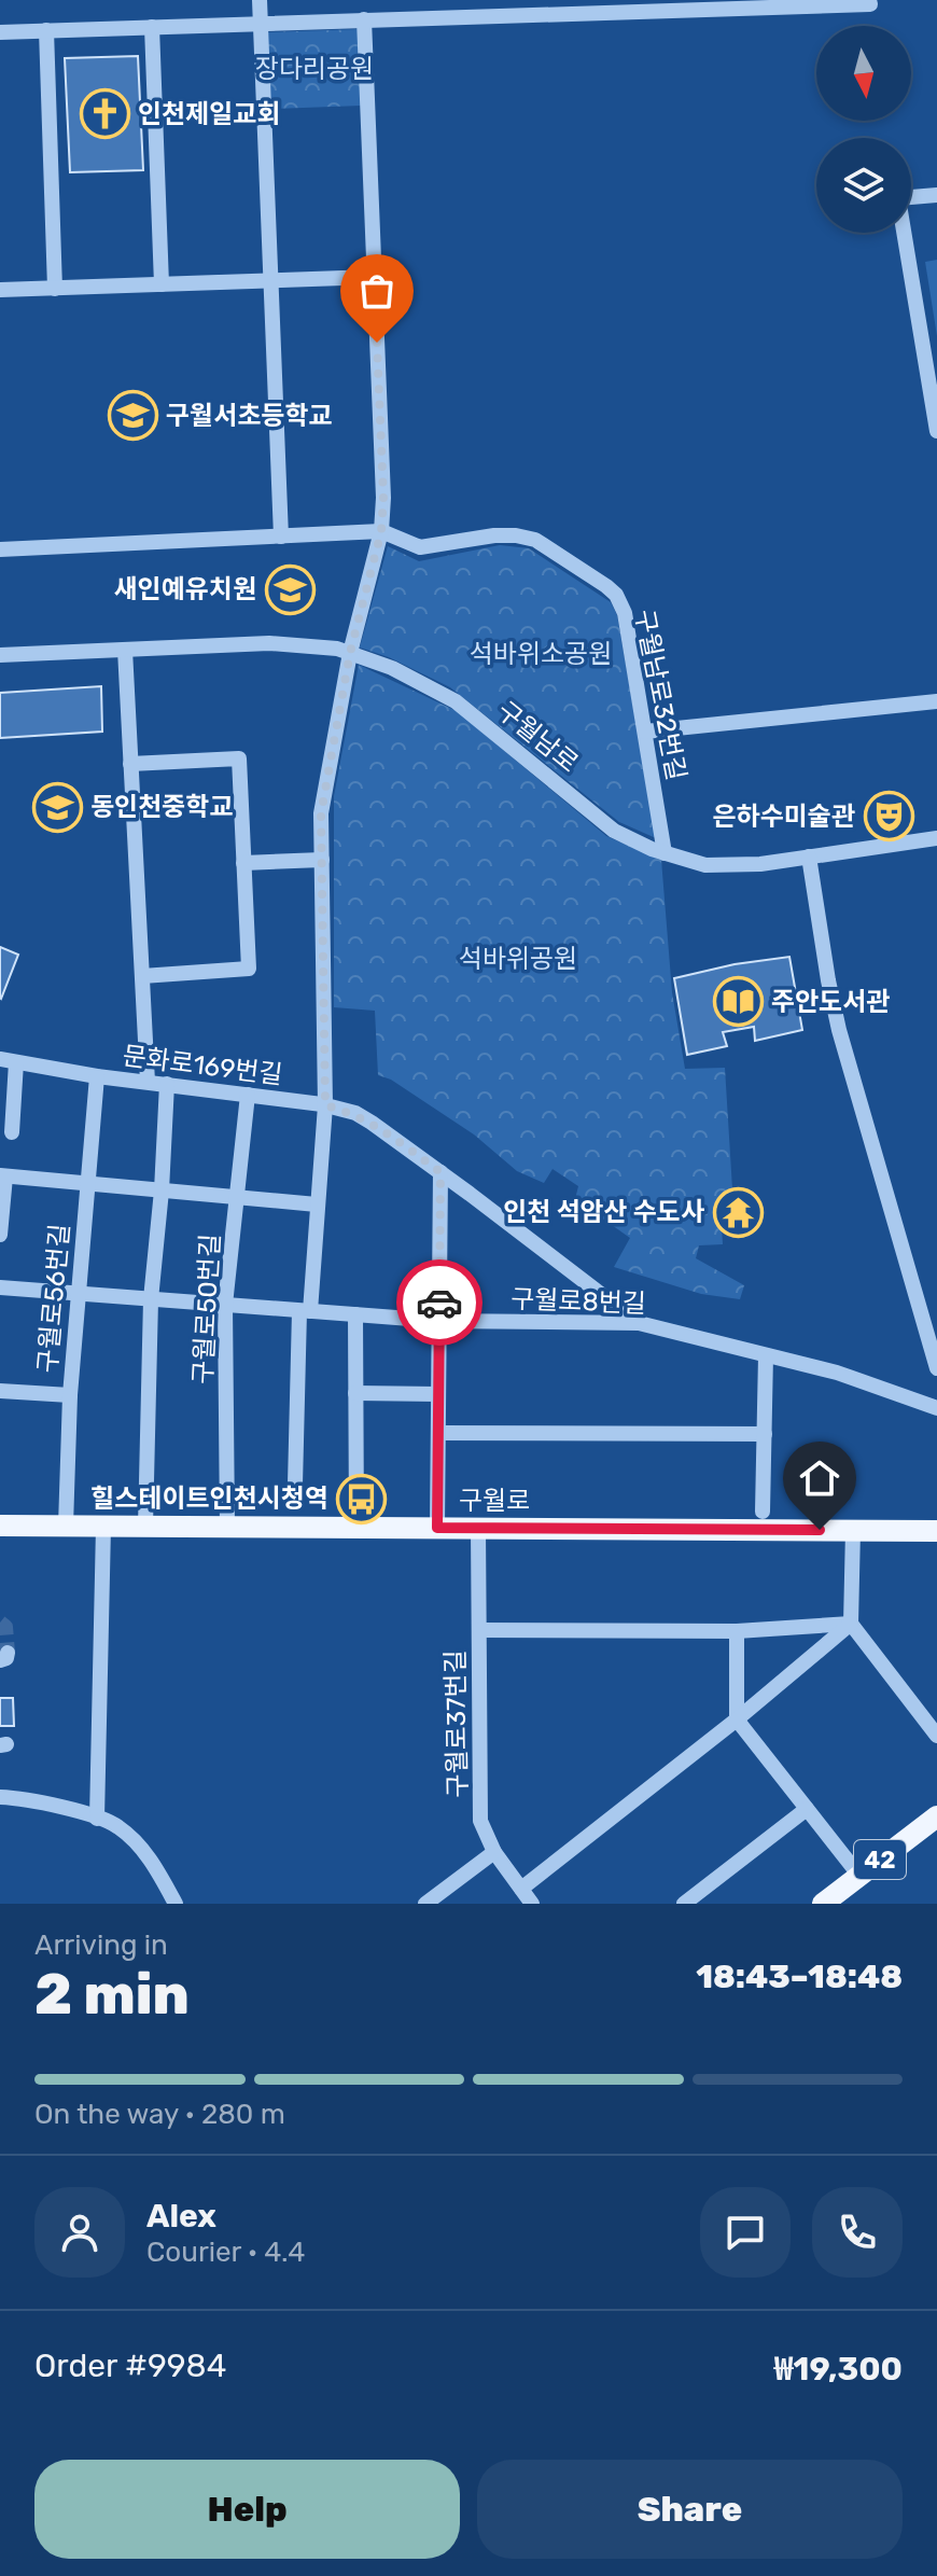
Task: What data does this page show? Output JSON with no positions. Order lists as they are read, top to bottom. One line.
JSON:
{"streets":{"main road":["구월로","42"],"street":["구월남로32번길","구월남로","문화로169번길","구월로56번길","구월로8번길","구월로50번길","구월로37번길"]},"crossings":[["구월남로32번길","구월남로"],["문화로169번길","구월로56번길"],["문화로169번길","구월로8번길"],["문화로169번길","구월로50번길"],["구월로56번길","구월로8번길"],["구월로56번길","구월로"],["구월로8번길","구월로50번길"],["구월로50번길","구월로"],["구월로","구월로37번길"]],"parks":["장다리공원","석바위소공원","석바위공원"],"places":{"church":["인천제일교회"],"school or university":["구월서초등학교","새인예유치원","동인천중학교"],"theatre":["은하수미술관"],"library":["주안도서관"],"temple":["인천 석암산 수도사"],"bus stop":["힐스테이트인천시청역"]},"north":"bottom","page":{"heading":["2 min","Arriving in","18:43–18:48"],"panel":["Alex","Courier · 4.4","Order #9984","₩19,300"],"bar":"On the way · 280 m","buttons":["Help","Share"]}}
